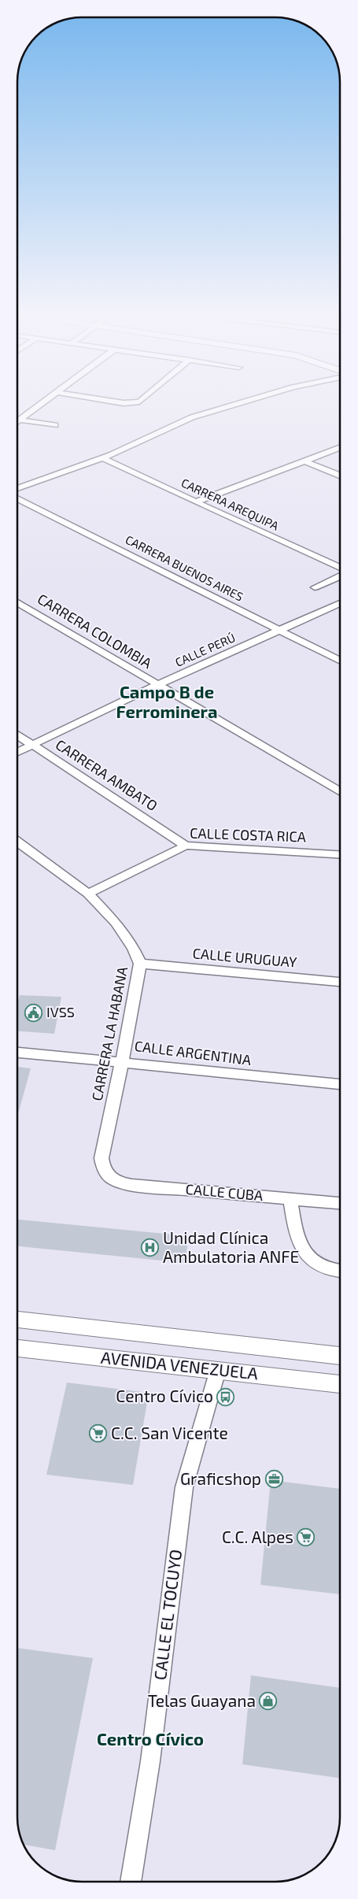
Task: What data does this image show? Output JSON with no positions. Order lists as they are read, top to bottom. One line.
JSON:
{"streets":{"street":["CARRERA AREQUIPA","CARRERA BUENOS AIRES","CARRERA COLOMBIA","CALLE PERÚ","CARRERA AMBATO","CALLE COSTA RICA","CALLE URUGUAY","CARRERA LA HABANA","CALLE ARGENTINA","CALLE CUBA","AVENIDA VENEZUELA","CALLE EL TOCUYO"]},"crossings":[["CARRERA BUENOS AIRES","CALLE PERÚ"],["CARRERA COLOMBIA","CALLE PERÚ"],["CALLE PERÚ","CARRERA AMBATO"],["CARRERA AMBATO","CALLE COSTA RICA"],["CALLE COSTA RICA","CARRERA LA HABANA"],["CALLE URUGUAY","CARRERA LA HABANA"],["CARRERA LA HABANA","CALLE ARGENTINA"],["CARRERA LA HABANA","CALLE CUBA"],["AVENIDA VENEZUELA","CALLE EL TOCUYO"]],"districts":["Campo B de Ferrominera","Centro Cívico"],"places":{"public building":["IVSS"],"hospital":["Unidad Clínica Ambulatoria ANFE"],"bus stop":["Centro Cívico"],"supermarket":["C.C. San Vicente","C.C. Alpes"],"office":["Graficshop"],"shop":["Telas Guayana"]}}
